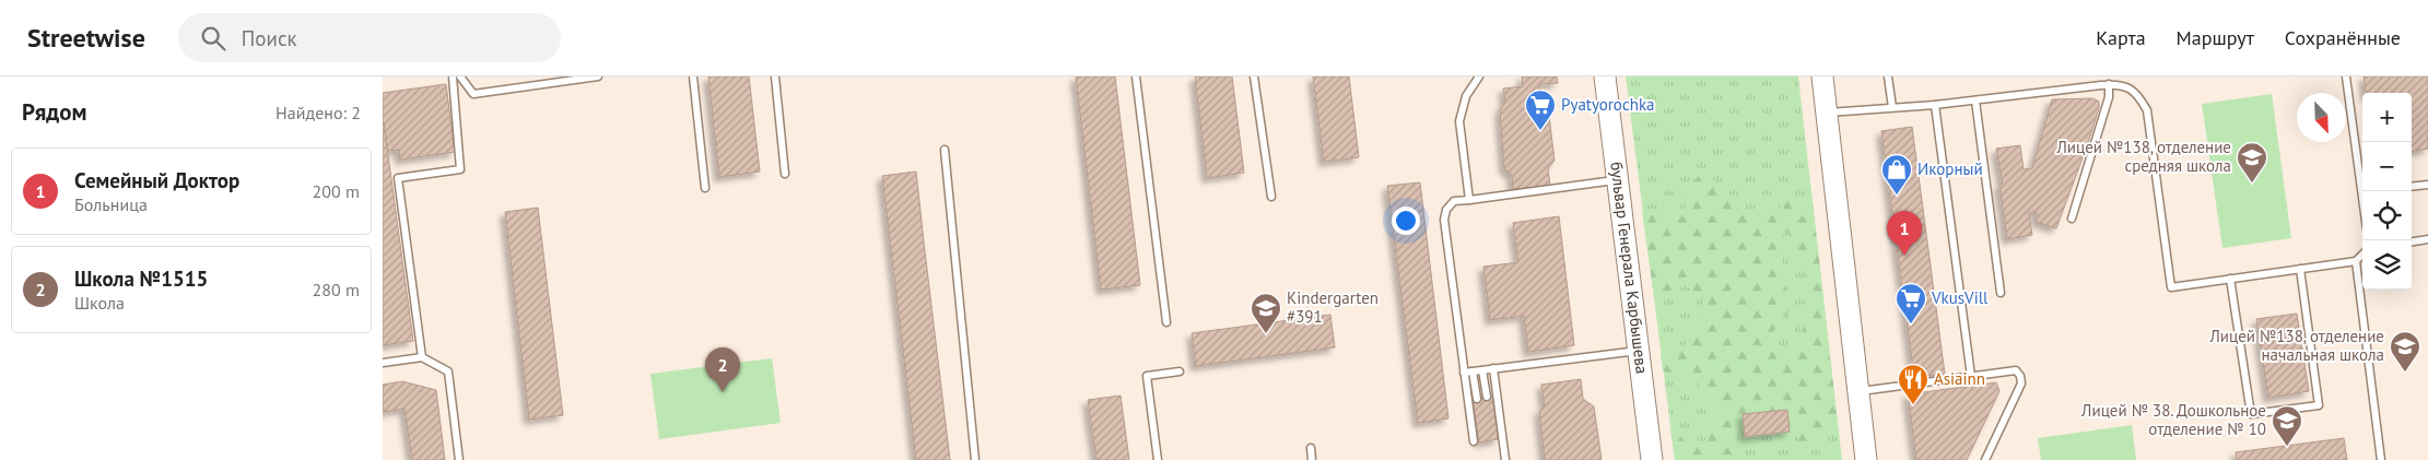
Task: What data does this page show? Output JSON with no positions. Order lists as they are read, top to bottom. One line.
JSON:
{"streets":{"street":["бульвар Генерала Карбышева"]},"places":{"supermarket":["Pyatyorochka","VkusVill"],"school or university":["Лицей №138, отделение средняя школа","Kindergarten #391","Лицей №138, отделение начальная школа","Лицей № 38. Дошкольное отделение № 10"],"shop":["Икорный"],"restaurant":["Asiainn"]},"north":"bottom right","page":{"header":"Streetwise","search":"Поиск","nav":["Карта","Маршрут","Сохранённые"],"heading":["Рядом","Найдено: 2"],"map_buttons":["+","−"],"list":[{"mark":"1","name":"Семейный Доктор","note":"Больница","value":"200 m"},{"mark":"2","name":"Школа №1515","note":"Школа","value":"280 m"}],"pins":["1","2"]}}
